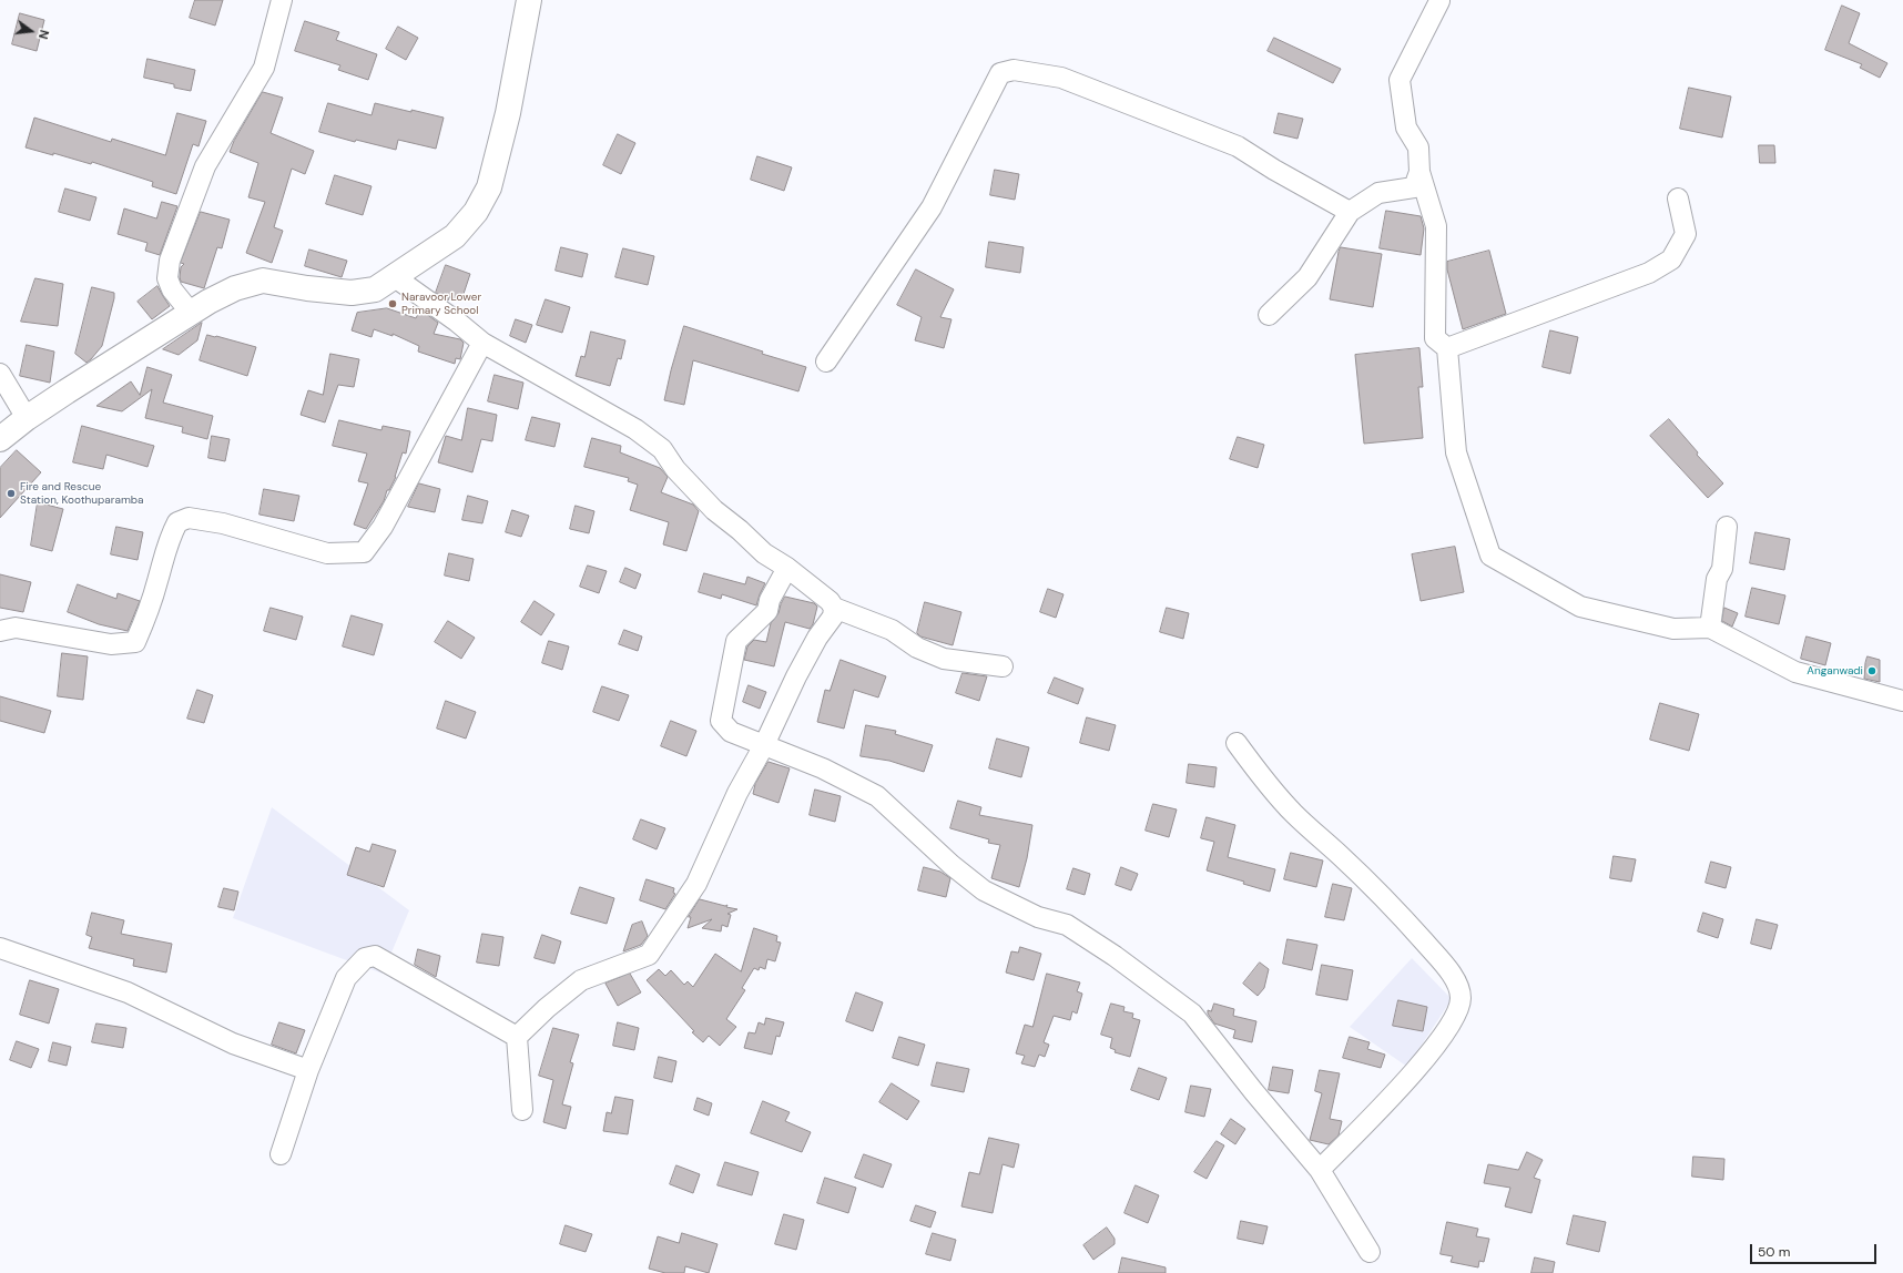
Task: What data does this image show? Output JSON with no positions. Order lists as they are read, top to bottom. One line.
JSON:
{"places":["Naravoor Lower Primary School","Fire and Rescue Station, Koothuparamba","Anganwadi"],"scale_bar":"50 m","north":"right"}
